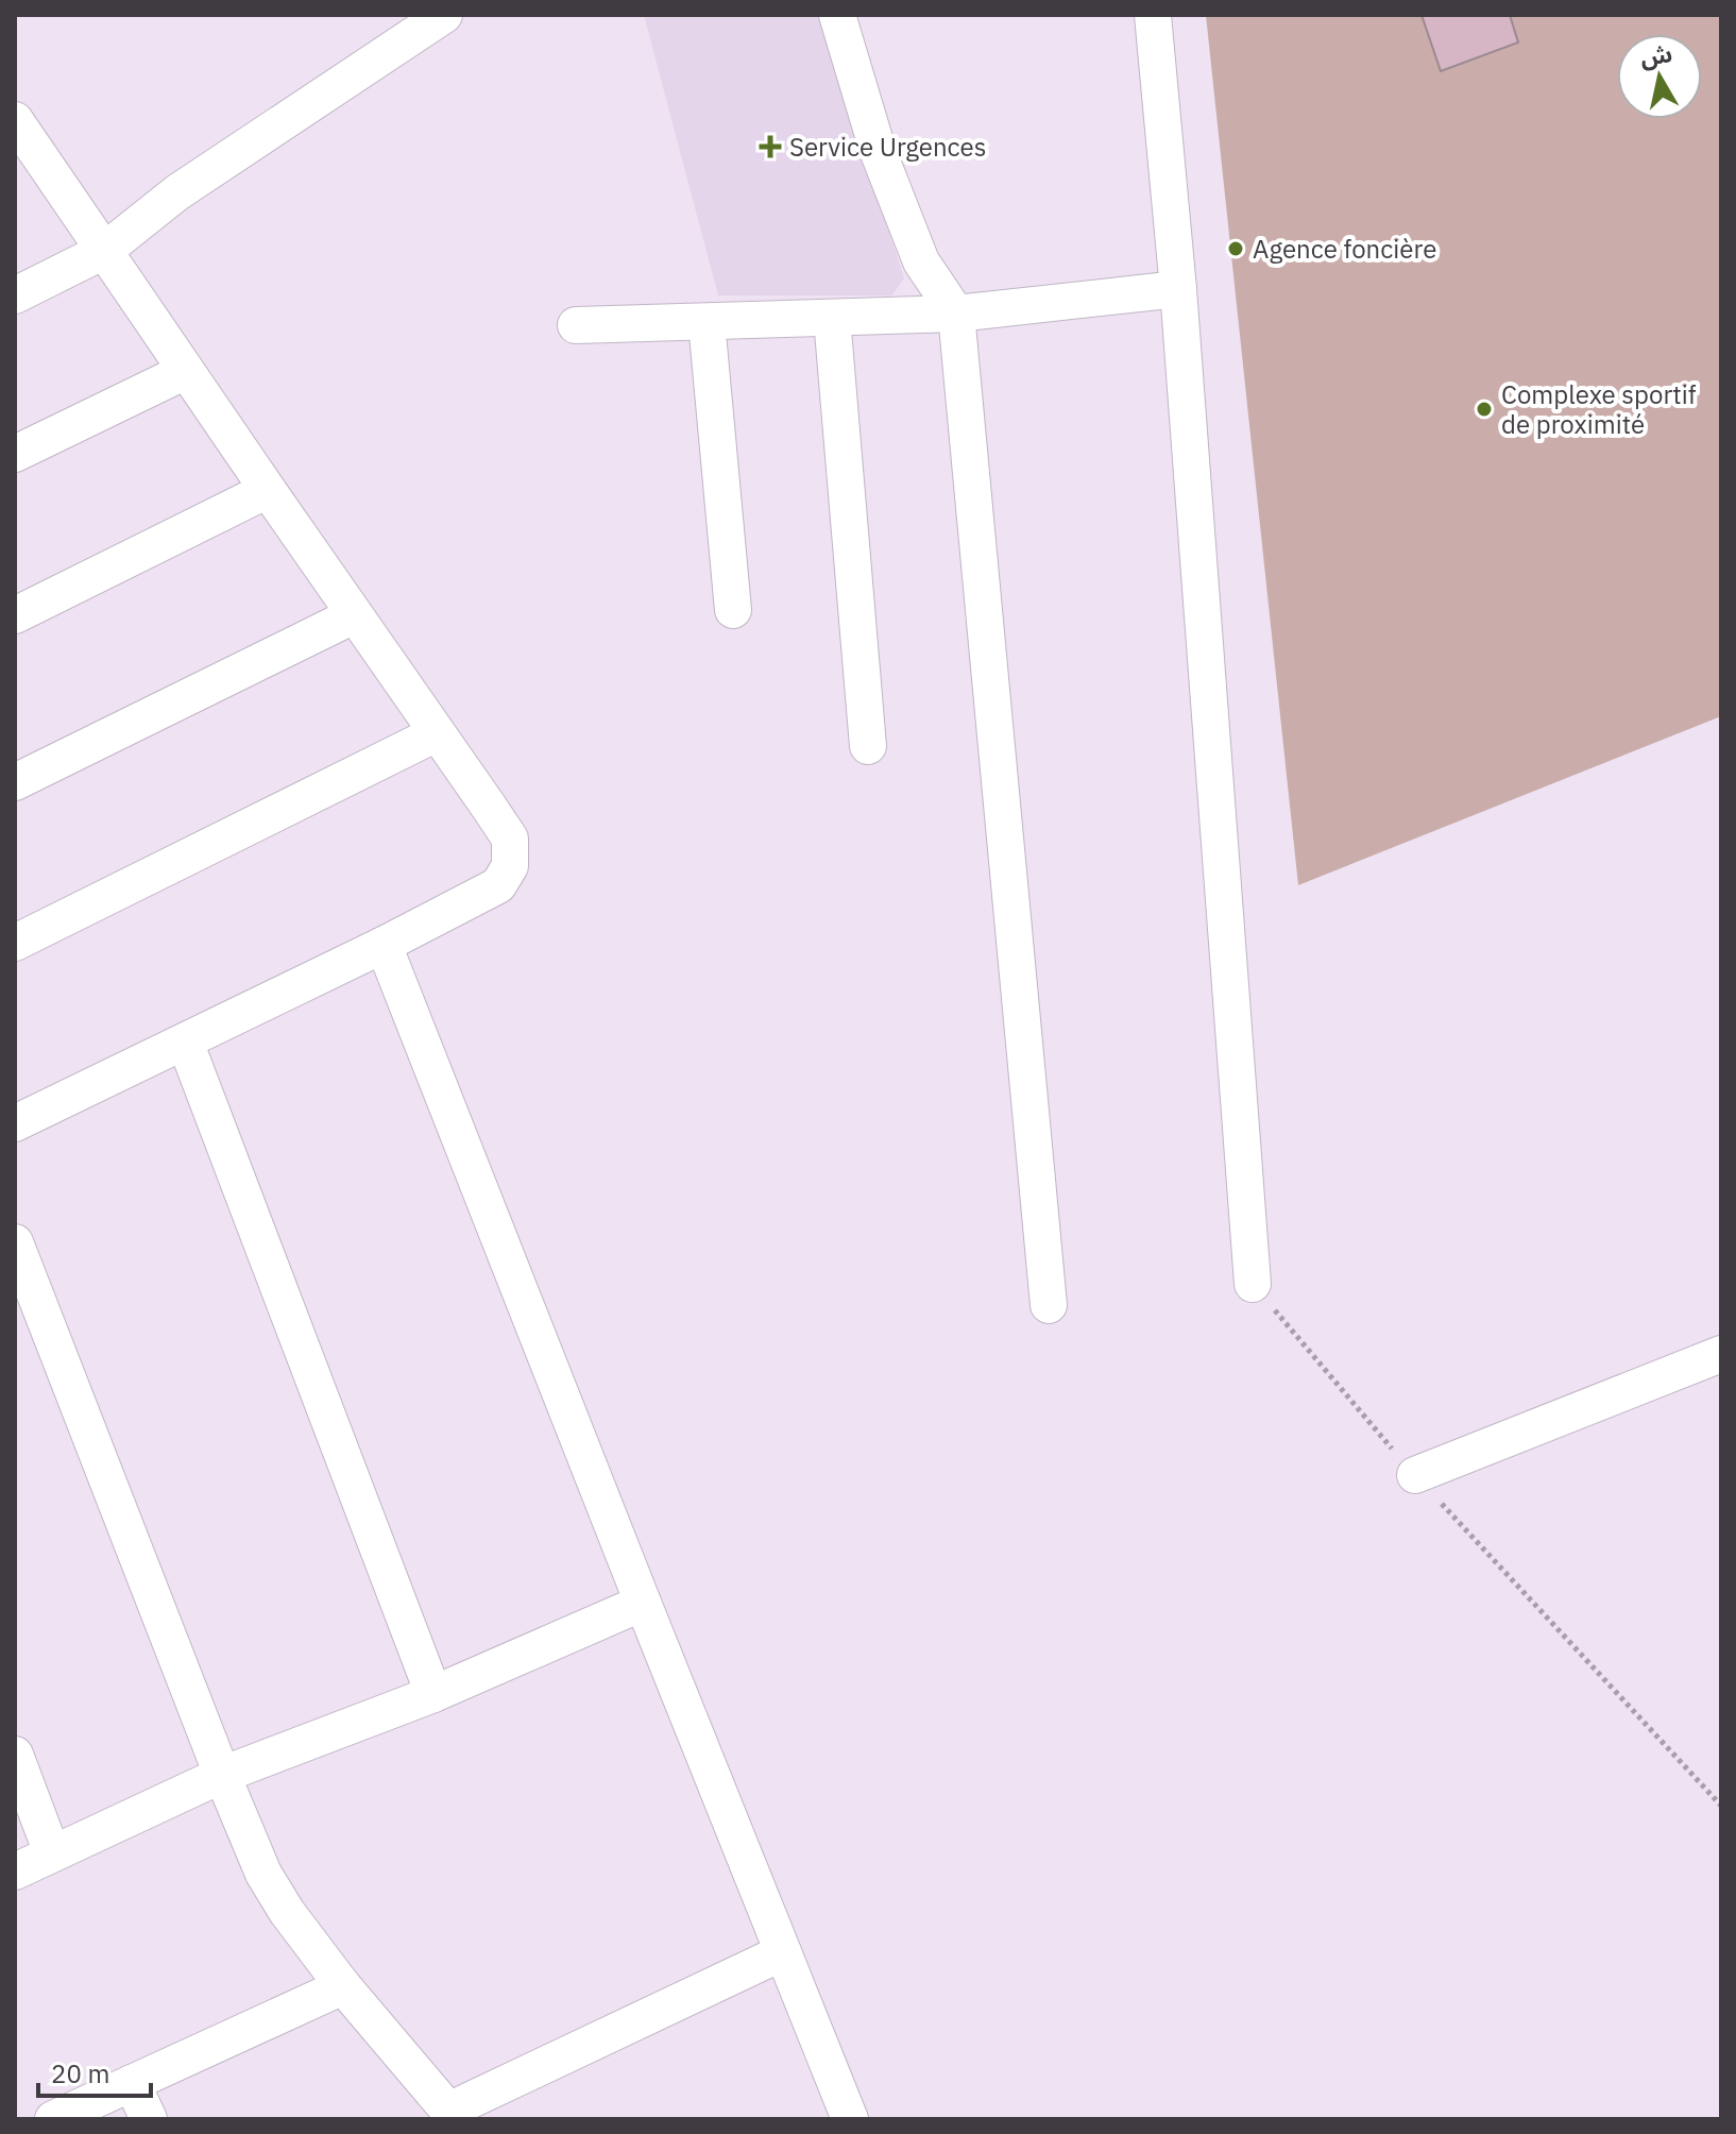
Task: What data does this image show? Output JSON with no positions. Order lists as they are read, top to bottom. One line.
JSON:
{"places":{"health":["Service Urgences"],"other":["Agence foncière","Complexe sportif de proximité"]},"scale_bar":"20 m","north":"top"}
